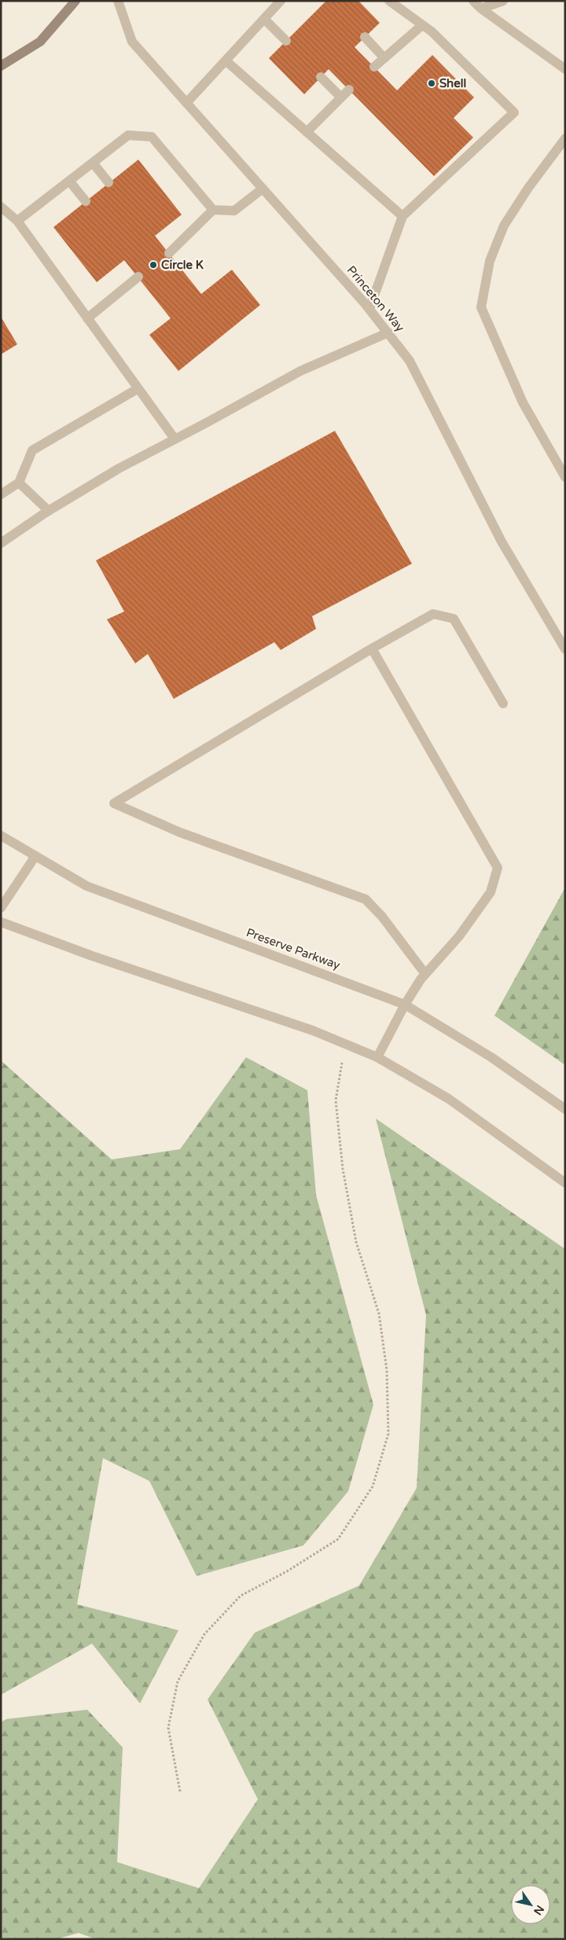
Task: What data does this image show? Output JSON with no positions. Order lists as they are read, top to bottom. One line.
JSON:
{"streets":{"street":["Princeton Way","Preserve Parkway"]},"places":["Shell","Circle K"],"north":"bottom right"}
